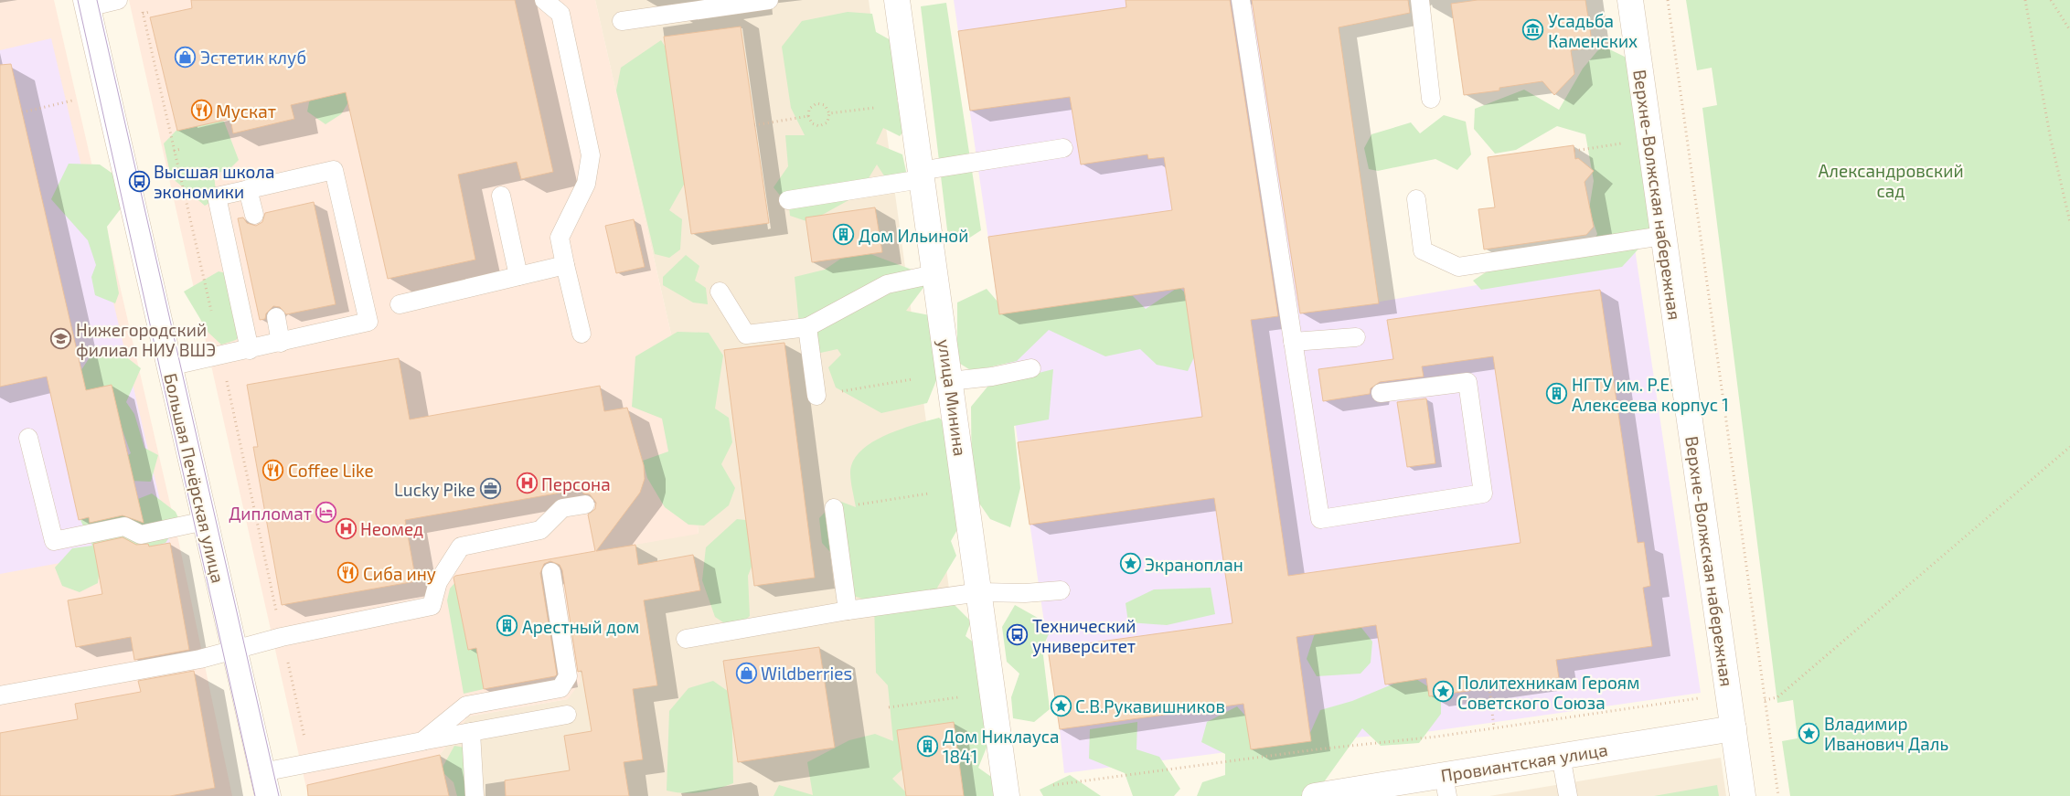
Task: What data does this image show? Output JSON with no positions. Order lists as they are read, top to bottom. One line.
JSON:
{"streets":{"street":["Верхне-Волжская набережная","улица Минина","Большая Печёрская улица","Провиантская улица"]},"crossings":[["Верхне-Волжская набережная","Провиантская улица"]],"parks":["Александровский сад"],"places":{"museum":["Усадьба Каменских"],"shop":["Эстетик клуб","Wildberries"],"restaurant":["Мускат","Coffee Like","Сиба ину"],"bus stop":["Высшая школа экономики","Технический университет"],"building":["Дом Ильиной","НГТУ им. Р.Е. Алексеева корпус 1","Арестный дом","Дом Никлауса 1841"],"school or university":["Нижегородский филиал НИУ ВШЭ"],"hospital":["Персона","Неомед"],"office":["Lucky Pike"],"hotel":["Дипломат"],"place":["Экраноплан","Политехникам Героям Советского Союза","С.В.Рукавишников","Владимир Иванович Даль"]}}
